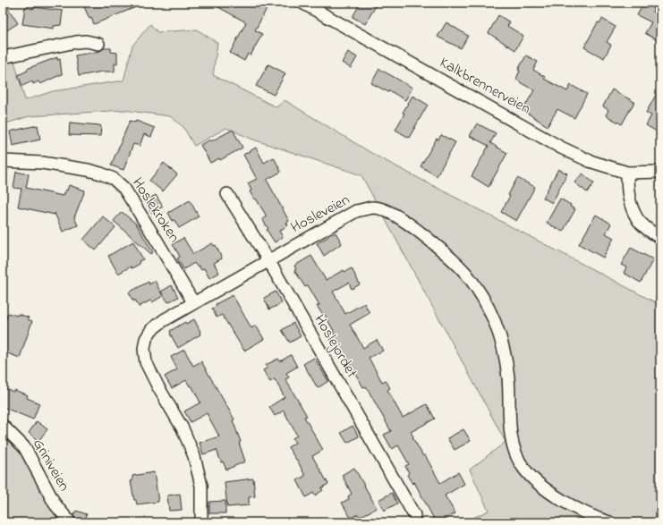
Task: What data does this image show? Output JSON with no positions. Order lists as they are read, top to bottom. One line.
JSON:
{"streets":{"street":["Kalkbrennerveien","Hoslekroken","Hosleveien","Hoslejordet","Griniveien"]},"crossings":[["Hoslekroken","Hosleveien"],["Hosleveien","Hoslejordet"]]}
